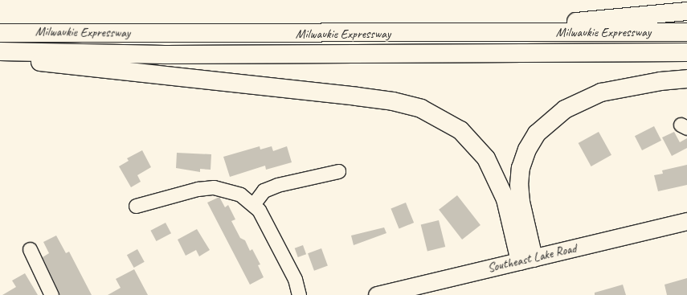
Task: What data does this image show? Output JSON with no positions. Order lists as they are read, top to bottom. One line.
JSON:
{"streets":{"highway":["Milwaukie Expressway"],"main road":["Southeast Lake Road"]}}
